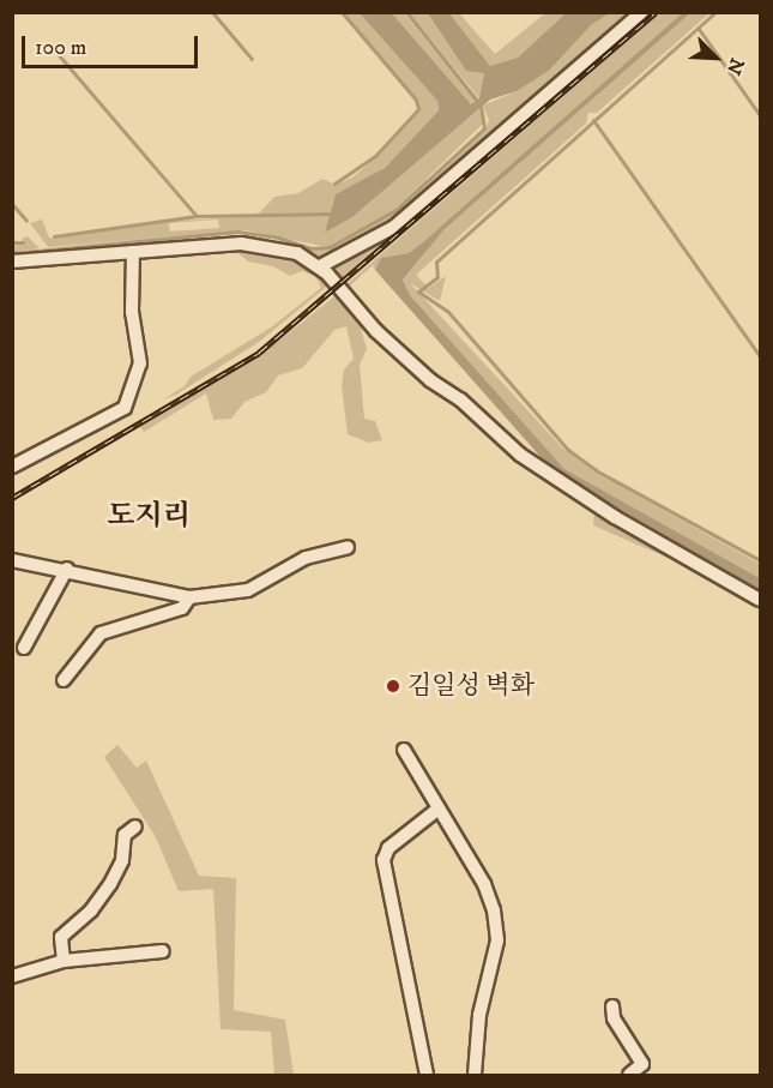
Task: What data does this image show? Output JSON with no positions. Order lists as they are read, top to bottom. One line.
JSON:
{"districts":["도지리"],"places":["김일성 벽화"],"scale_bar":"100 m","north":"bottom right"}
